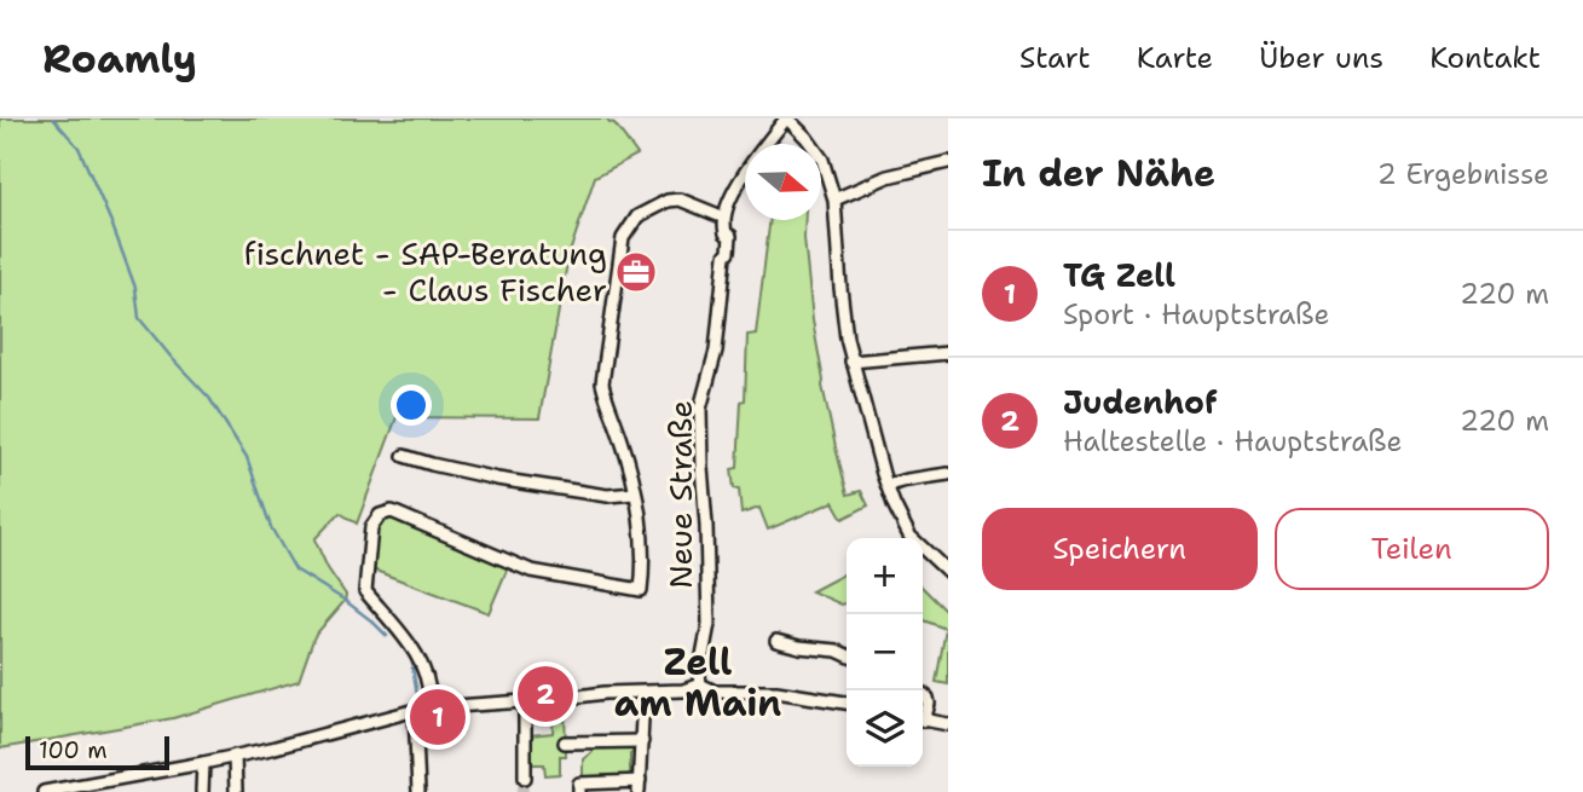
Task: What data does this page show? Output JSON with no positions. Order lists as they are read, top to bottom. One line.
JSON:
{"streets":{"street":["Neue Straße"]},"districts":["Zell am Main"],"places":{"office":["fischnet - SAP-Beratung - Claus Fischer"]},"scale_bar":"100 m","north":"right","page":{"header":"Roamly","nav":["Start","Karte","Über uns","Kontakt"],"heading":["In der Nähe","2 Ergebnisse"],"list":[{"mark":"1","name":"TG Zell","note":"Sport · Hauptstraße","value":"220 m"},{"mark":"2","name":"Judenhof","note":"Haltestelle · Hauptstraße","value":"220 m"}],"buttons":["Speichern","Teilen"],"map_buttons":["+","−"],"pins":["2","1"],"scale":"100 m"}}
